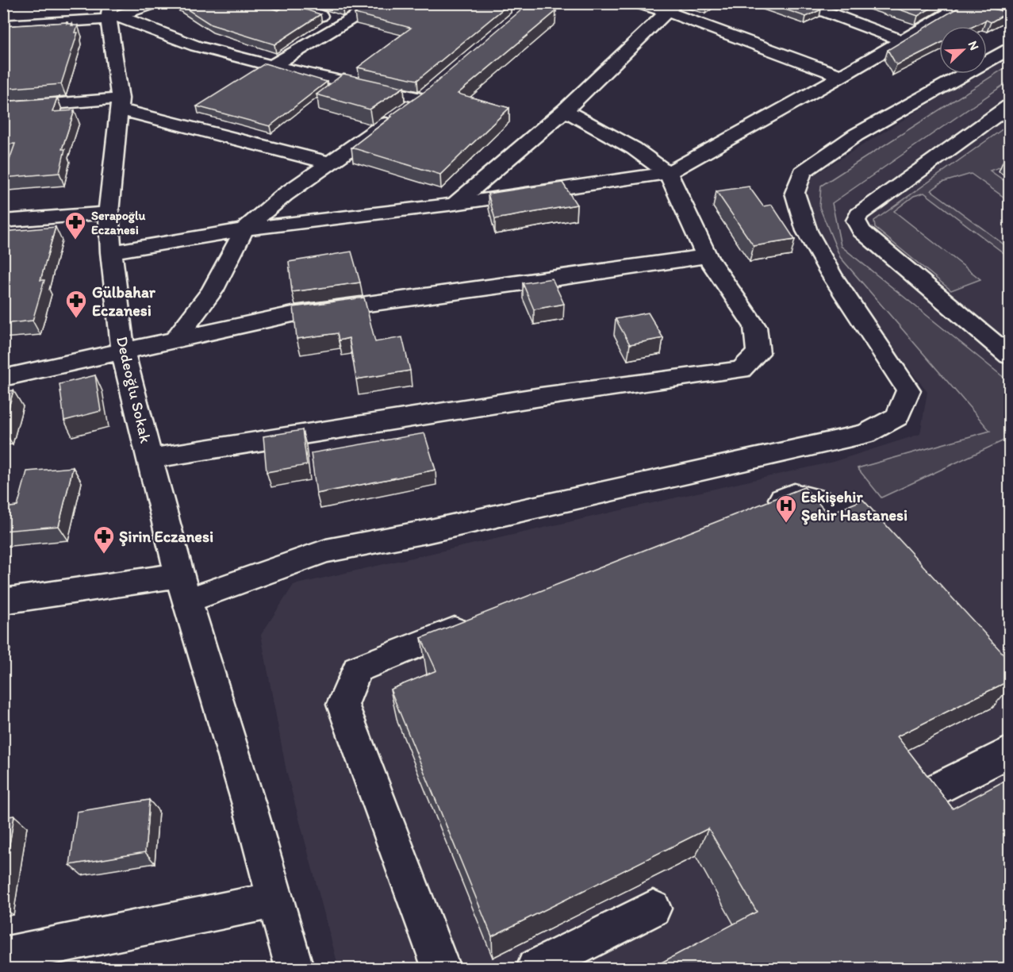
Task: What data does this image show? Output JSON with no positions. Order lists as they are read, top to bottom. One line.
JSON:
{"streets":{"street":["Dedeoğlu Sokak"]},"places":{"pharmacy":["Serapoğlu Eczanesi","Gülbahar Eczanesi","Şirin Eczanesi"],"hospital":["Eskişehir Şehir Hastanesi"]},"north":"top right"}
